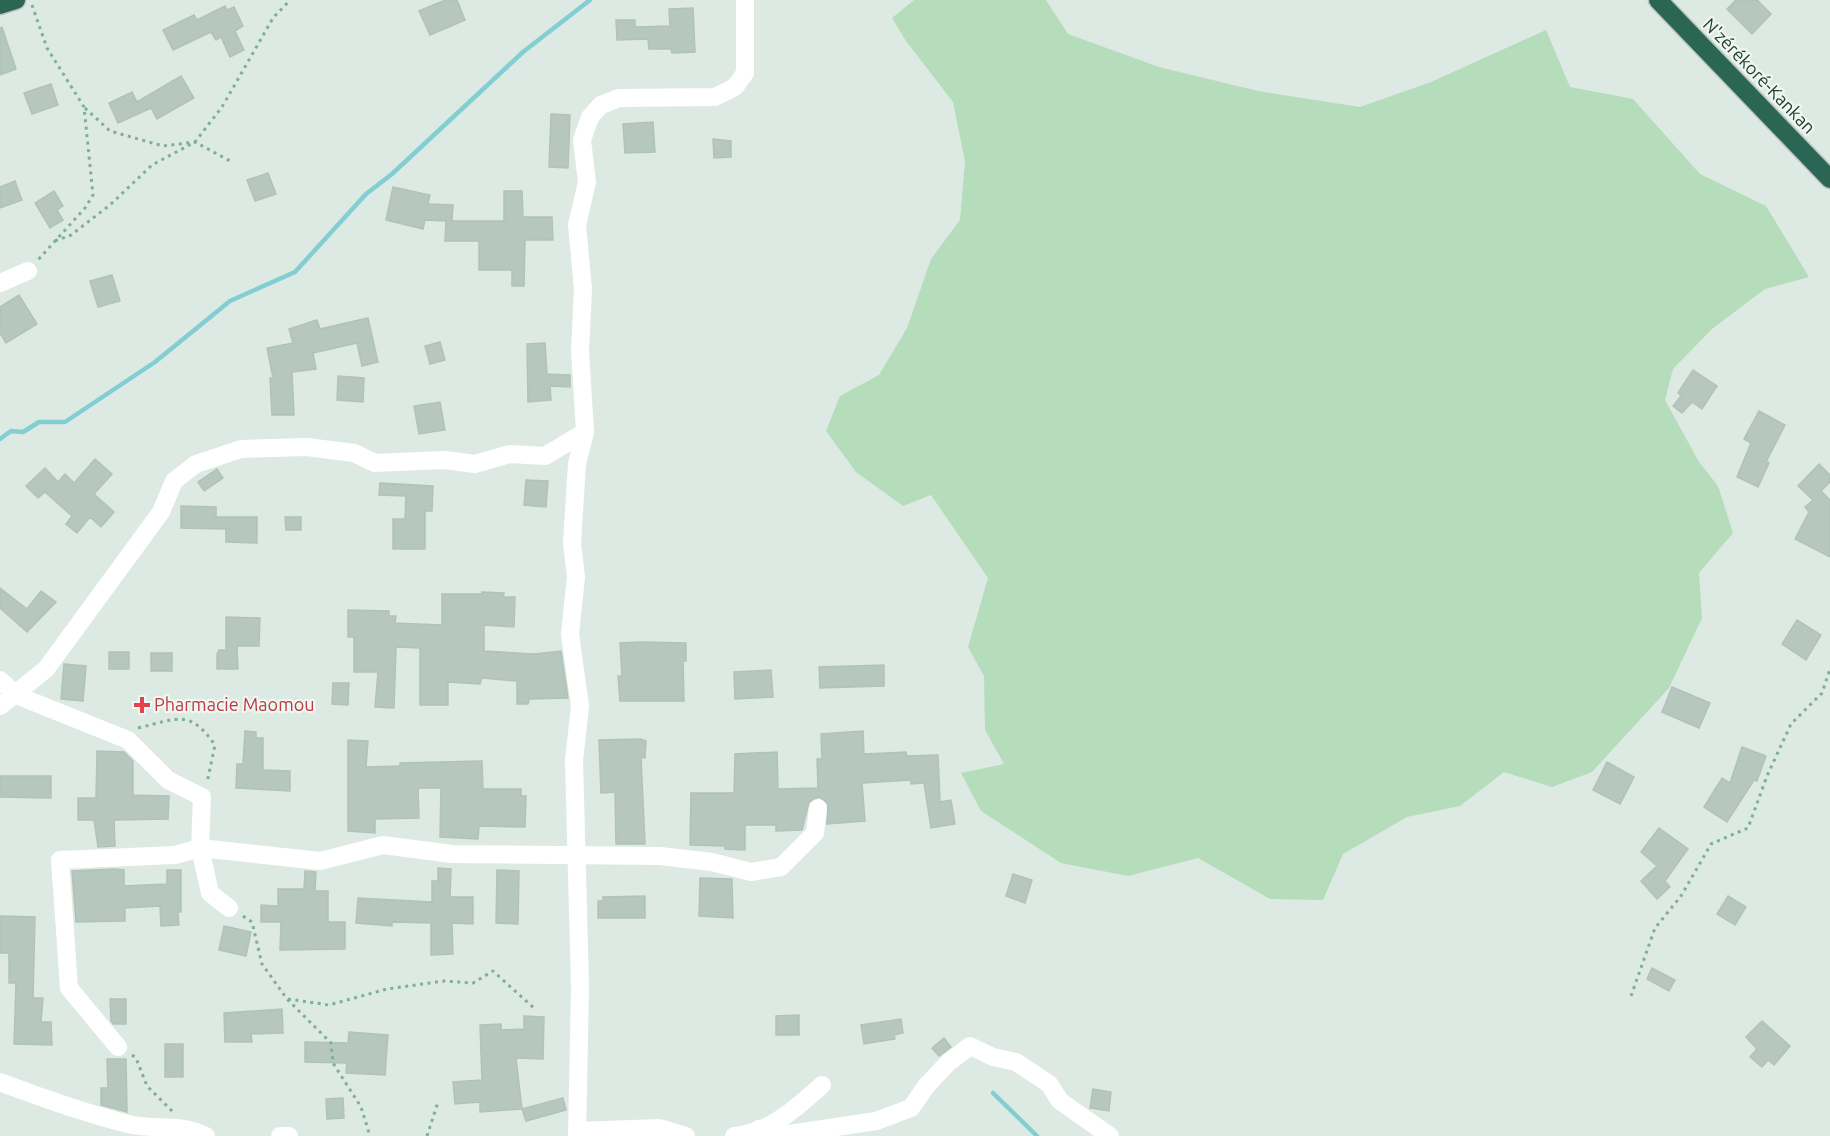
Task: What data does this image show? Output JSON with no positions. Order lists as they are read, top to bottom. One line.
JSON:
{"streets":{"highway":["N'zérékoré-Kankan"]},"places":{"health":["Pharmacie Maomou"]}}
